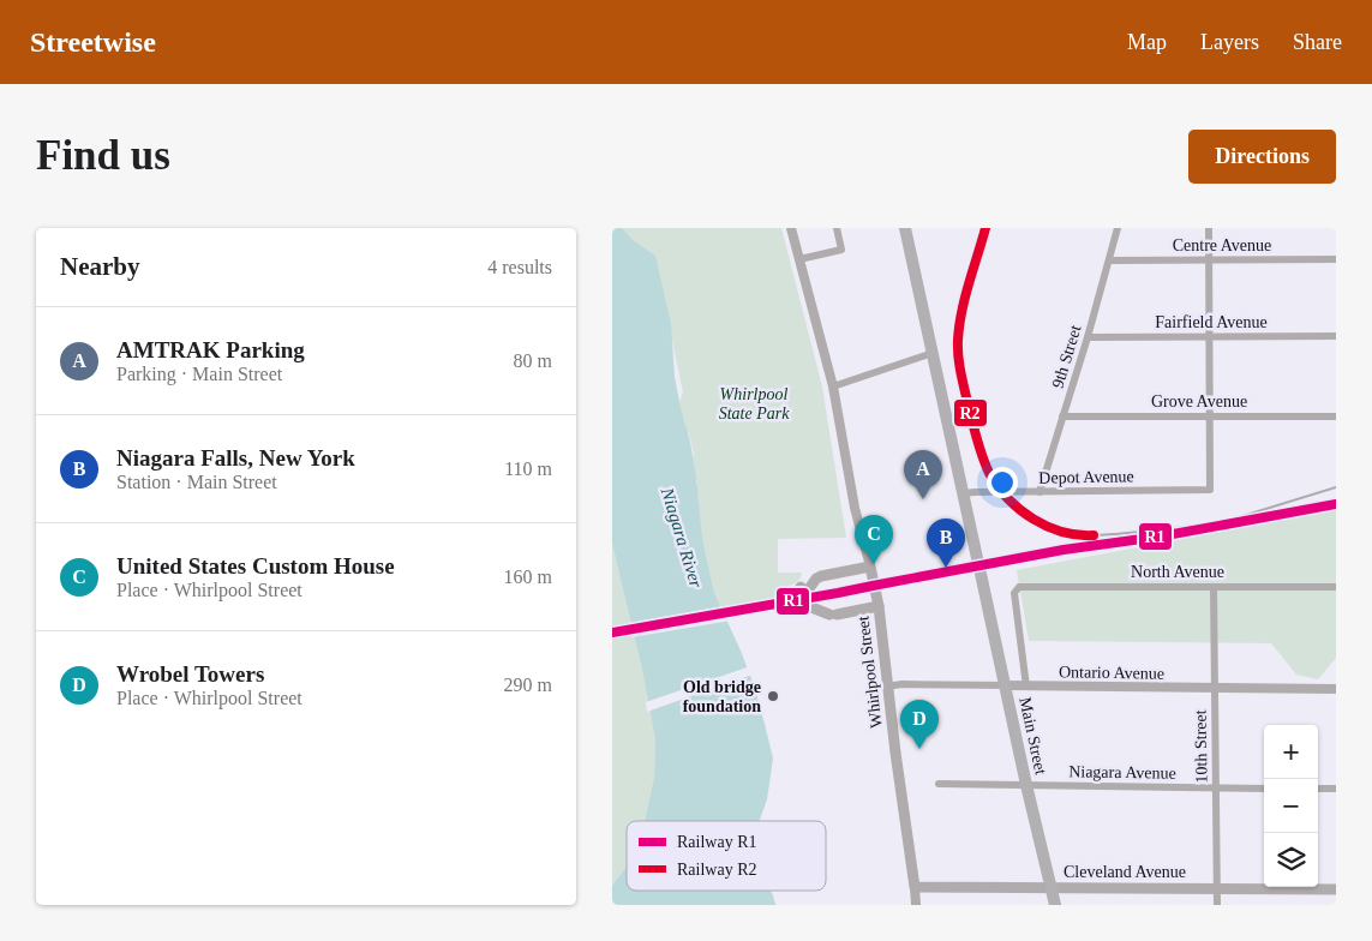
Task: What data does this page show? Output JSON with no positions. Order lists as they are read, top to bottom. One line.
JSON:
{"streets":{"main road":["Whirlpool Street","Main Street","Cleveland Avenue"],"street":["Centre Avenue","Fairfield Avenue","9th Street","Grove Avenue","Depot Avenue","North Avenue","Ontario Avenue","10th Street","Niagara Avenue"]},"crossings":[["Centre Avenue","9th Street"],["Fairfield Avenue","9th Street"],["9th Street","Grove Avenue"],["9th Street","Depot Avenue"],["Grove Avenue","Depot Avenue"],["North Avenue","Ontario Avenue"],["North Avenue","10th Street"],["Whirlpool Street","Ontario Avenue"],["Whirlpool Street","Cleveland Avenue"],["Ontario Avenue","Main Street"],["Ontario Avenue","10th Street"],["Main Street","Niagara Avenue"],["Main Street","Cleveland Avenue"],["10th Street","Niagara Avenue"],["10th Street","Cleveland Avenue"]],"water":["Niagara River"],"parks":["Whirlpool State Park"],"places":["Old bridge foundation"],"lines":["rail line R2","rail line R1"],"legend":["Railway R1","Railway R2"],"page":{"header":"Streetwise","nav":["Map","Layers","Share"],"buttons":"Directions","title":"Find us","heading":["Nearby","4 results"],"list":[{"mark":"A","name":"AMTRAK Parking","note":"Parking · Main Street","value":"80 m"},{"mark":"B","name":"Niagara Falls, New York","note":"Station · Main Street","value":"110 m"},{"mark":"C","name":"United States Custom House","note":"Place · Whirlpool Street","value":"160 m"},{"mark":"D","name":"Wrobel Towers","note":"Place · Whirlpool Street","value":"290 m"}],"pins":["A","C","B","D"],"map_buttons":["+","−"]}}
